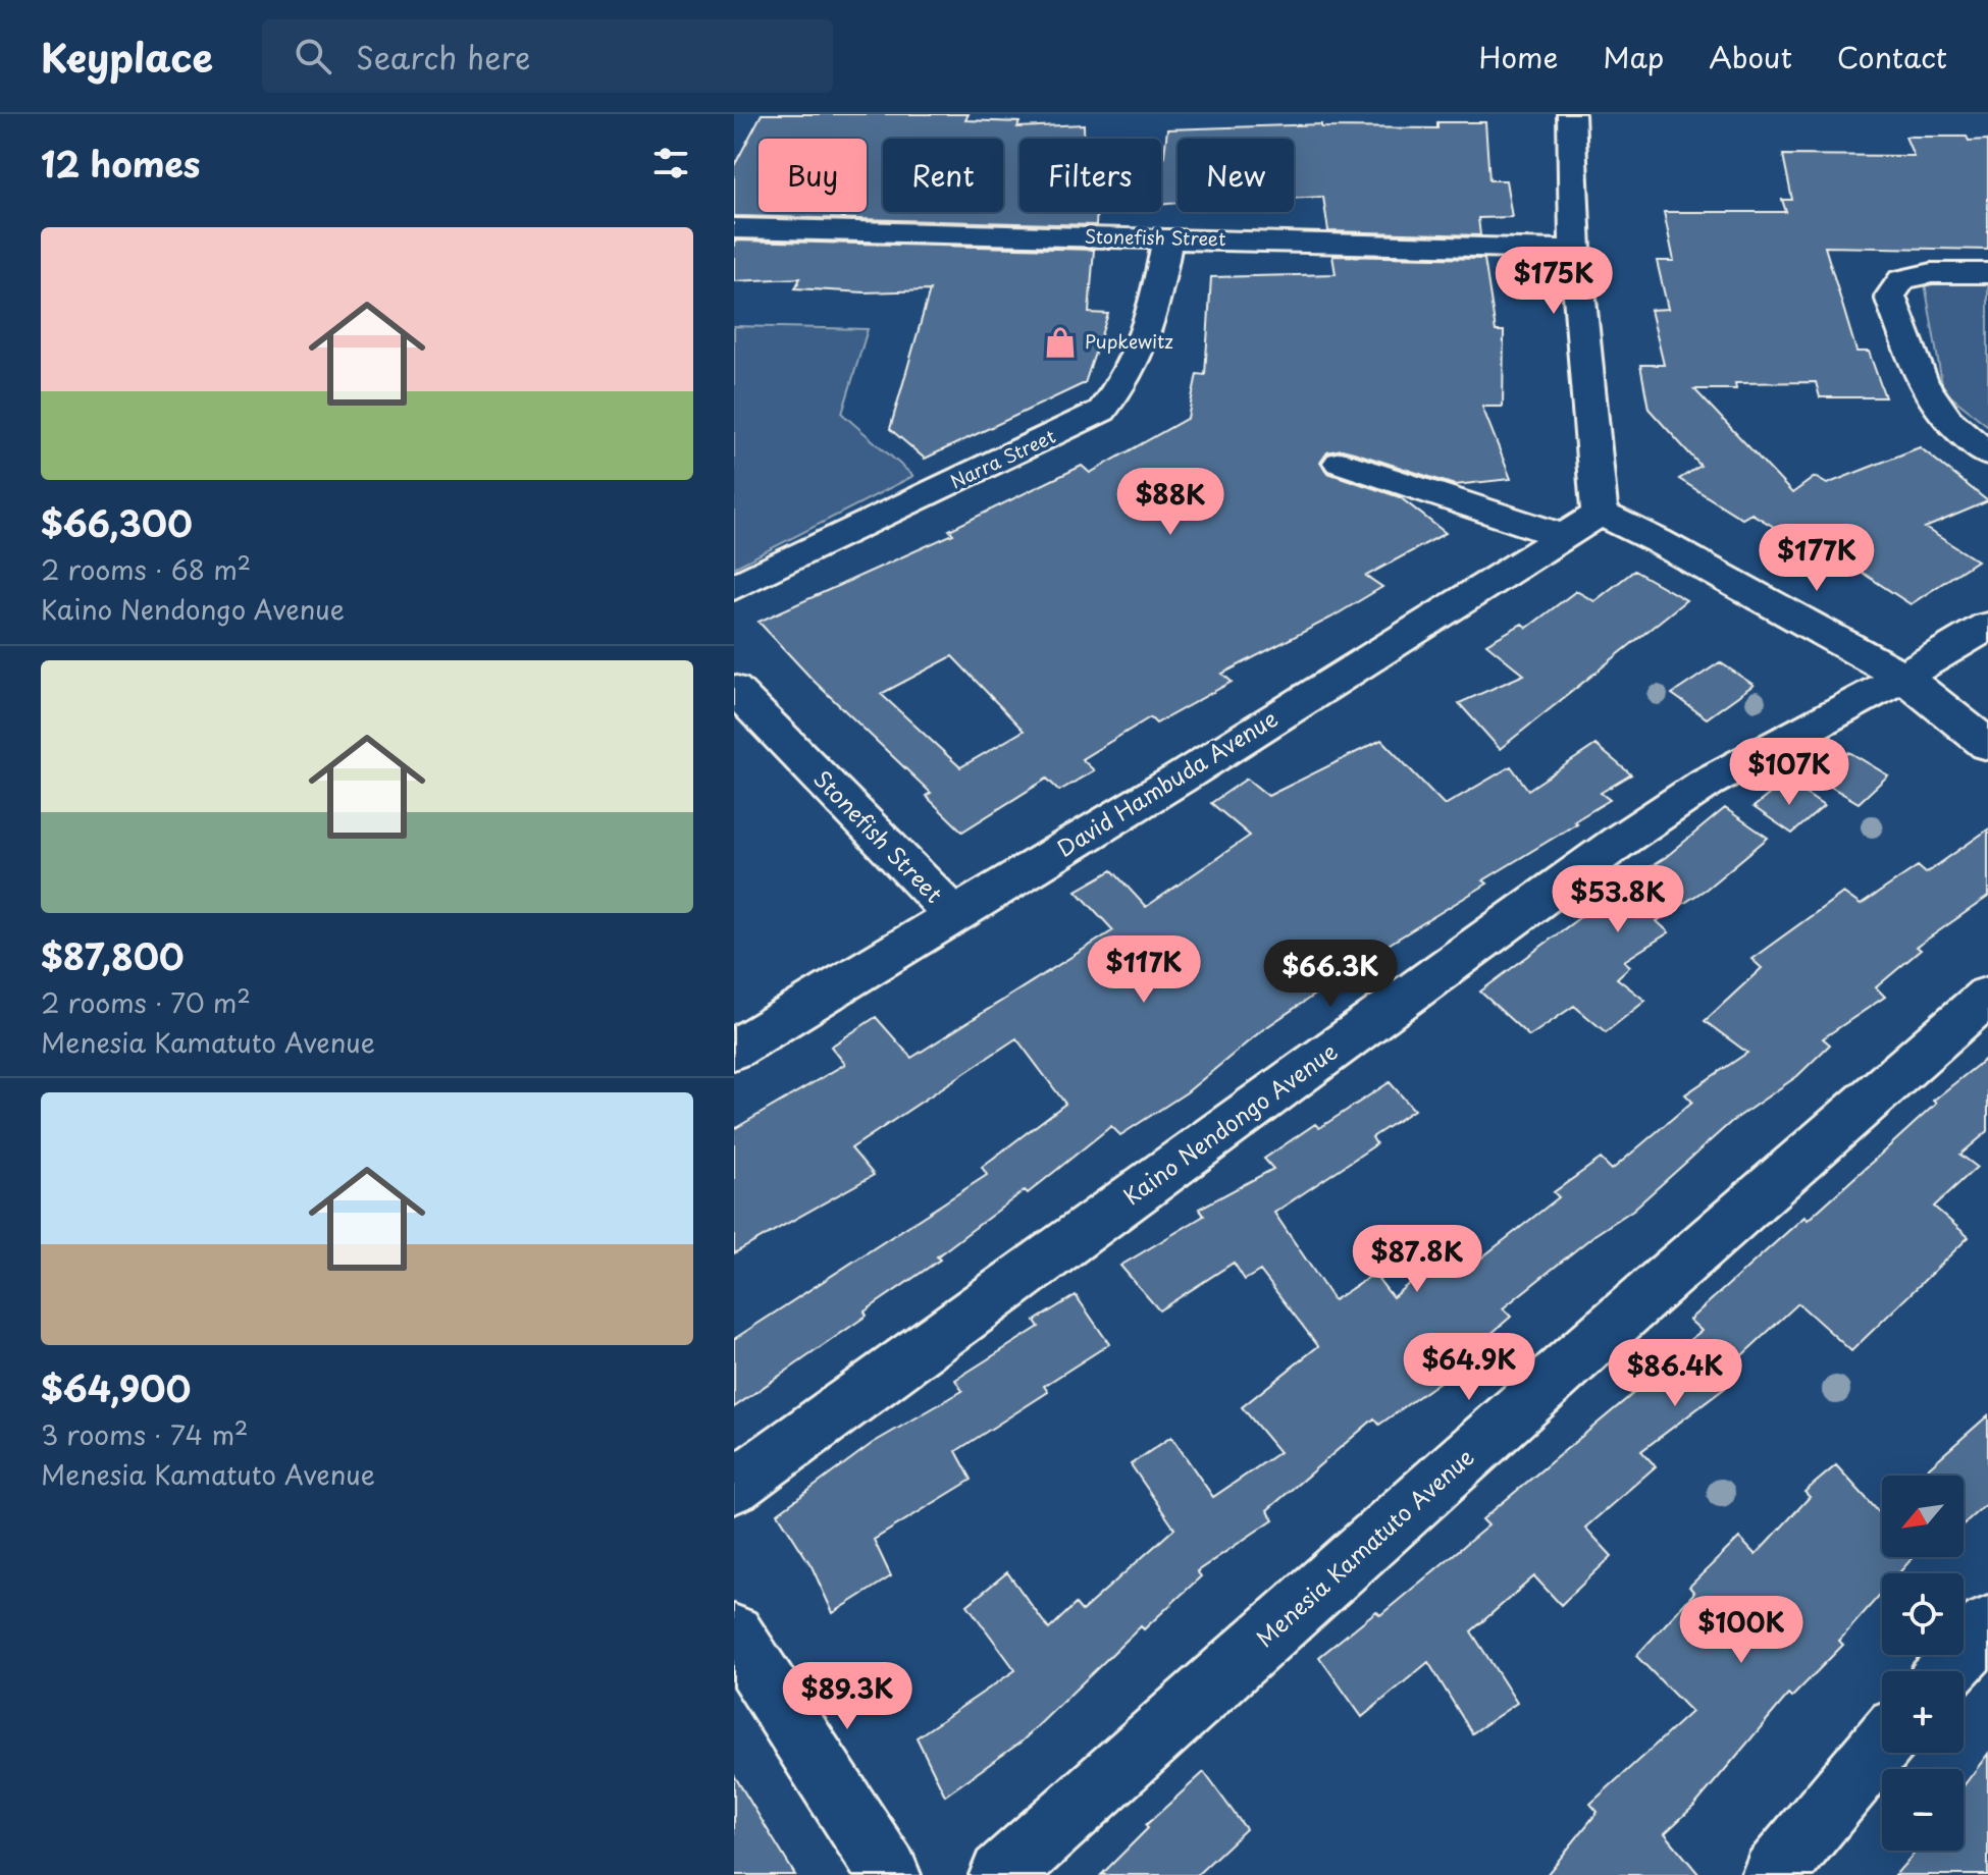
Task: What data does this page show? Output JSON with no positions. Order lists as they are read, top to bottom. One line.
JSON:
{"streets":{"street":["Stonefish Street","Narra Street","David Hambuda Avenue","Kaino Nendongo Avenue","Menesia Kamatuto Avenue"]},"crossings":[["Stonefish Street","Narra Street"],["Stonefish Street","David Hambuda Avenue"]],"places":{"shop":["Pupkewitz"]},"north":"bottom left","page":{"header":"Keyplace","search":"Search here","nav":["Home","Map","About","Contact"],"heading":"12 homes","chip":["Buy","Rent","Filters","New"],"list":[{"name":"$66,300","note":"2 rooms · 68 m² · Kaino Nendongo Avenue"},{"name":"$87,800","note":"2 rooms · 70 m² · Menesia Kamatuto Avenue"},{"name":"$64,900","note":"3 rooms · 74 m² · Menesia Kamatuto Avenue"}],"price":["$175K","$88K","$177K","$107K","$53.8K","$117K","$66.3K","$87.8K","$64.9K","$86.4K","$100K","$89.3K"],"map_buttons":["+","−"]}}
